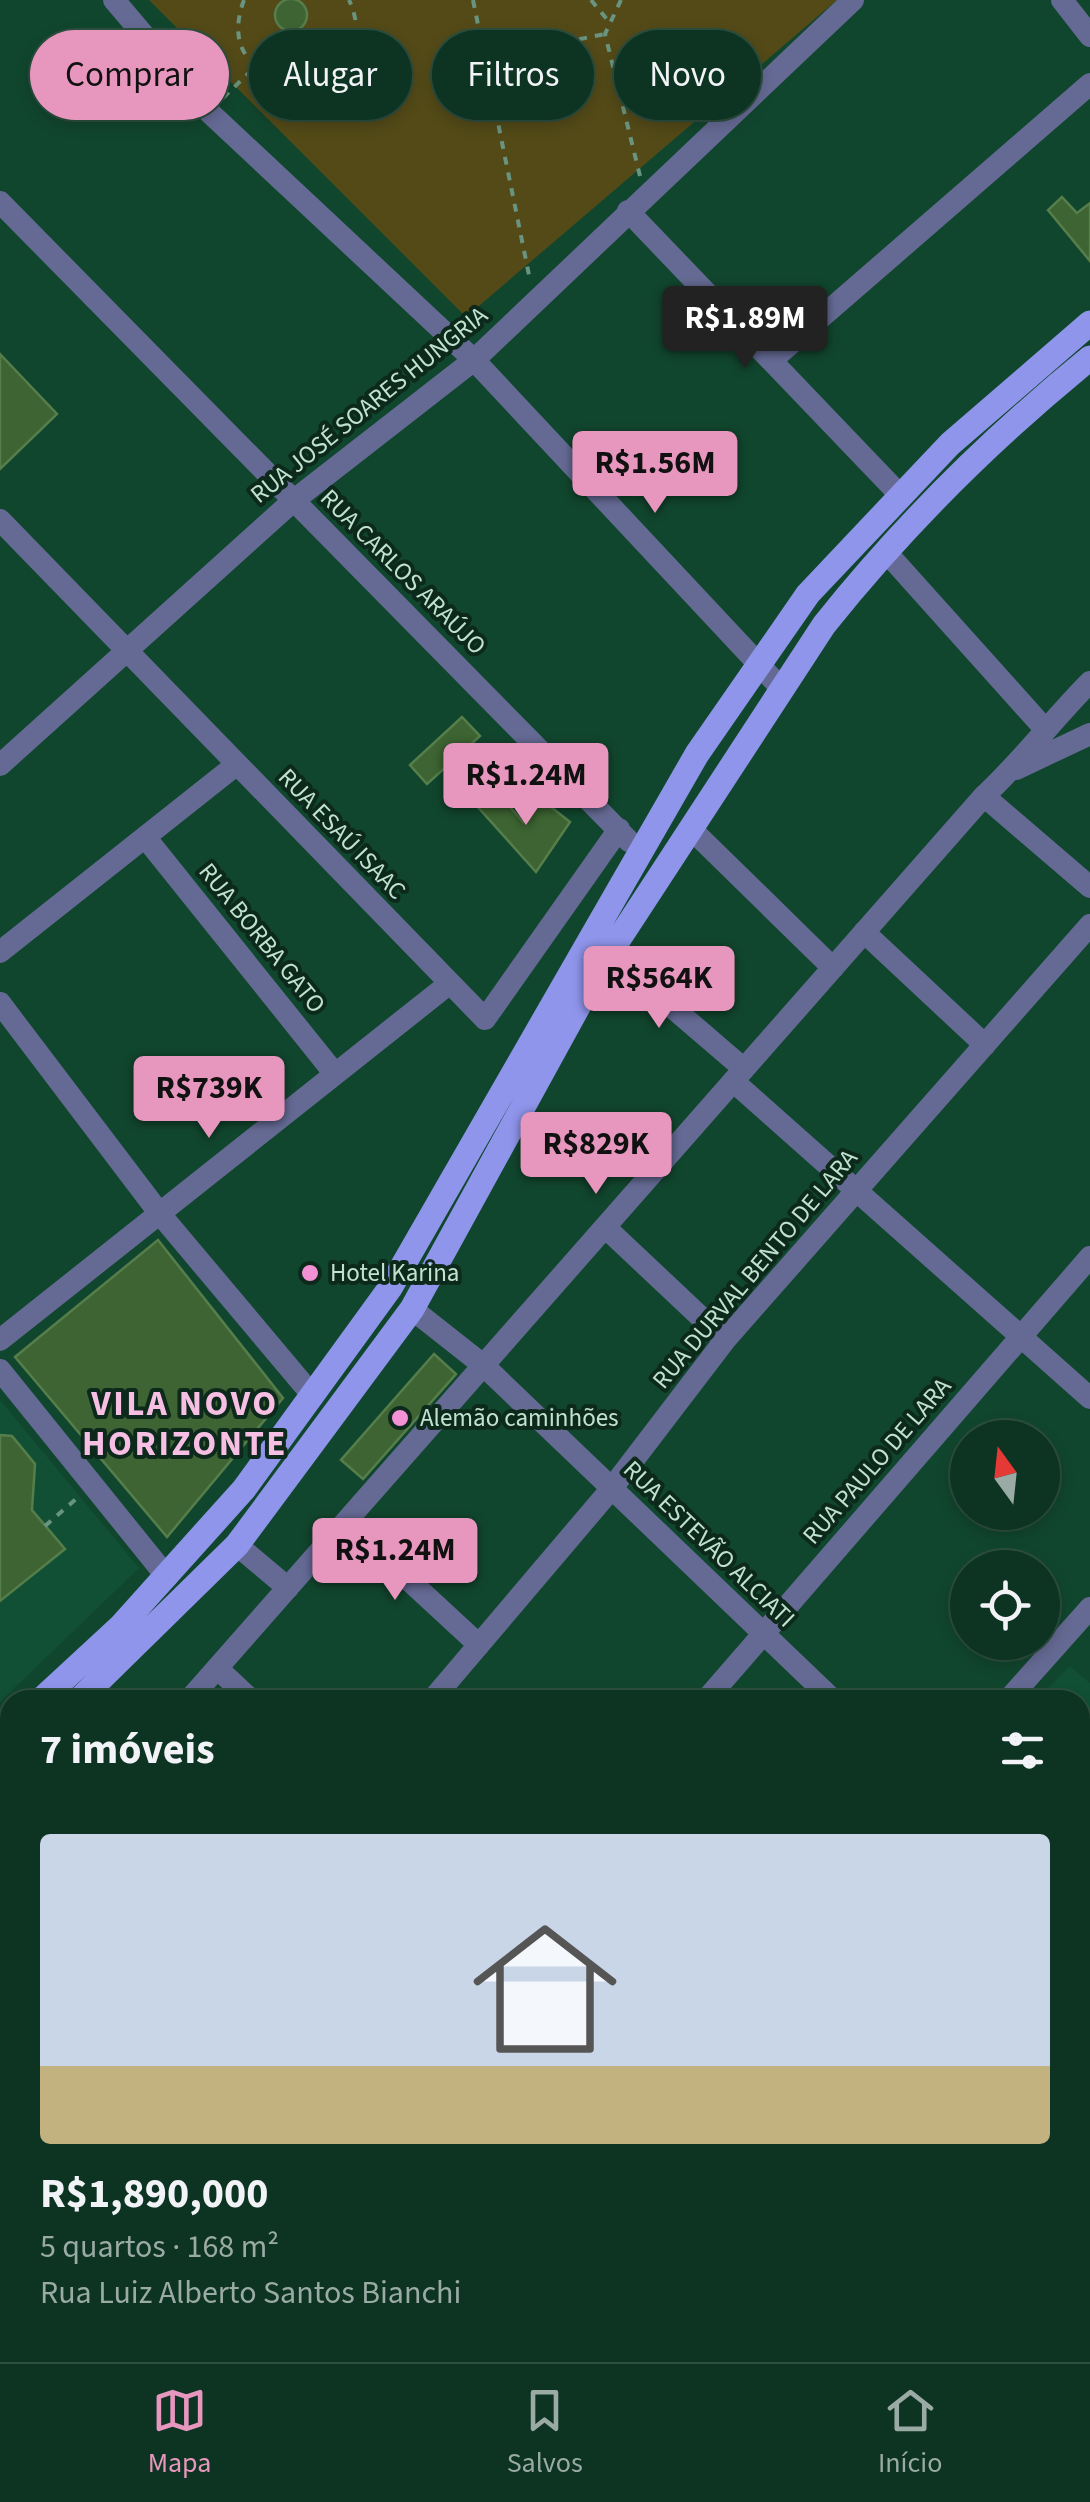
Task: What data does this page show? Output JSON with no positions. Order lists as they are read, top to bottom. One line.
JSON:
{"streets":{"street":["RUA JOSÉ SOARES HUNGRIA","RUA CARLOS ARAÚJO","RUA ESAÚ ISAAC","RUA BORBA GATO","RUA DURVAL BENTO DE LARA","RUA PAULO DE LARA","RUA ESTEVÃO ALCIATI"]},"crossings":[["RUA JOSÉ SOARES HUNGRIA","RUA CARLOS ARAÚJO"],["RUA JOSÉ SOARES HUNGRIA","RUA ESAÚ ISAAC"],["RUA CARLOS ARAÚJO","RUA ESAÚ ISAAC"],["RUA DURVAL BENTO DE LARA","RUA ESTEVÃO ALCIATI"],["RUA PAULO DE LARA","RUA ESTEVÃO ALCIATI"]],"districts":["VILA NOVO HORIZONTE"],"places":["Hotel Karina","Alemão caminhões"],"north":"top","page":{"chip":["Comprar","Alugar","Filtros","Novo"],"price":["R$1.89M","R$1.56M","R$1.24M","R$564K","R$739K","R$829K","R$1.24M"],"heading":"7 imóveis","list":[{"name":"R$1,890,000","note":"5 quartos · 168 m² · Rua Luiz Alberto Santos Bianchi"}],"tabs":["Mapa","Salvos","Início"]}}
